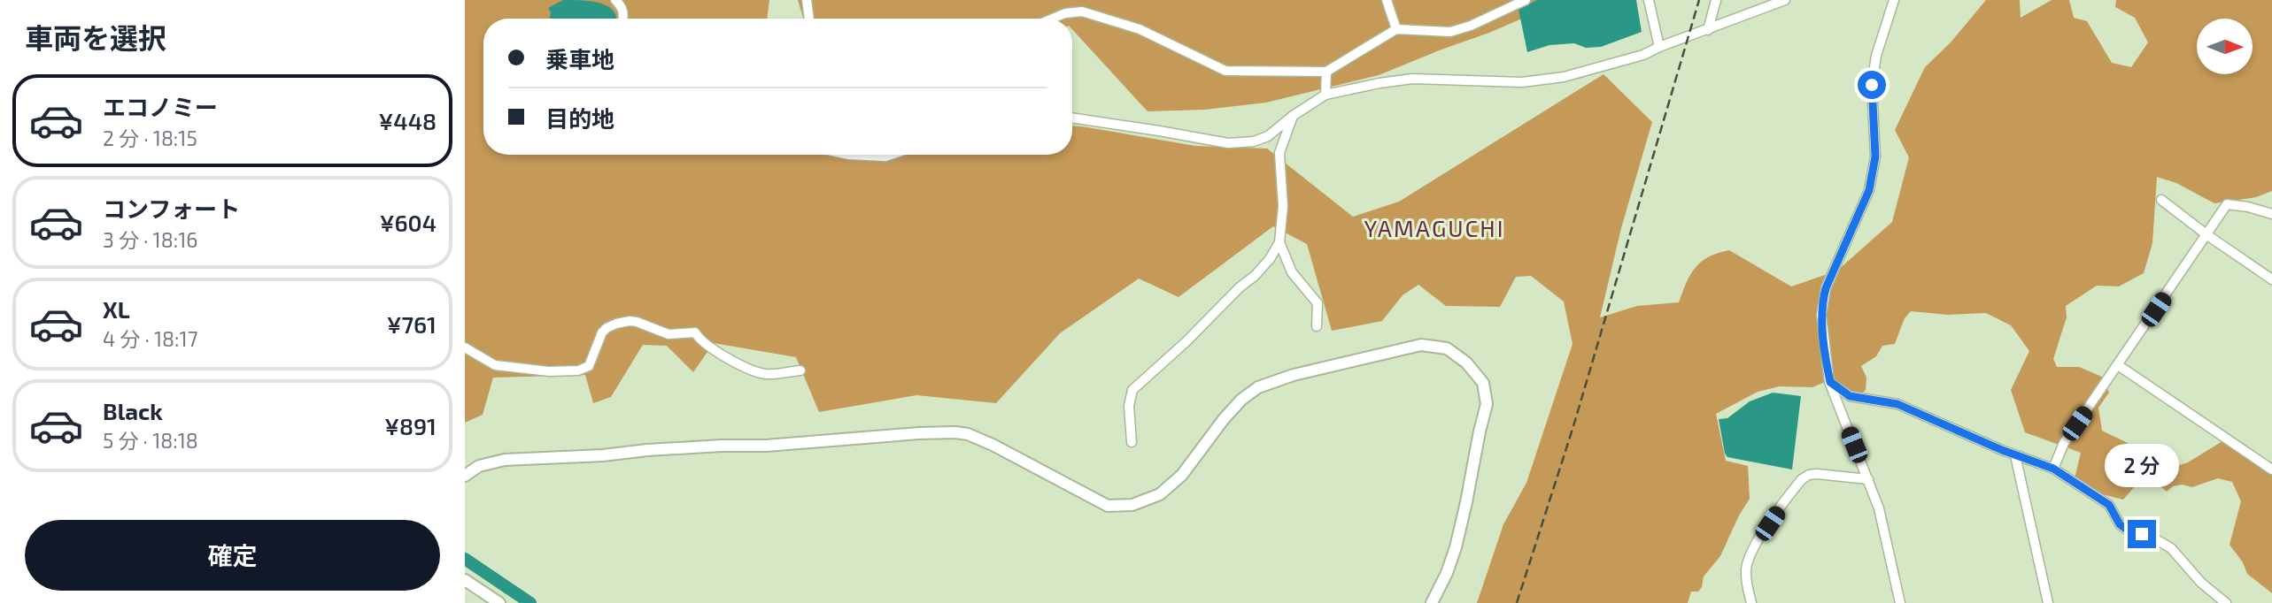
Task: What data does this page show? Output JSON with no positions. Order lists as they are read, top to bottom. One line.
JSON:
{"districts":["YAMAGUCHI"],"north":"right","page":{"heading":"車両を選択","banner":["乗車地","目的地"],"list":[{"name":"エコノミー","note":"2 分 · 18:15","value":"¥448"},{"name":"コンフォート","note":"3 分 · 18:16","value":"¥604"},{"name":"XL","note":"4 分 · 18:17","value":"¥761"},{"name":"Black","note":"5 分 · 18:18","value":"¥891"}],"bubble":"2 分","buttons":"確定"}}
